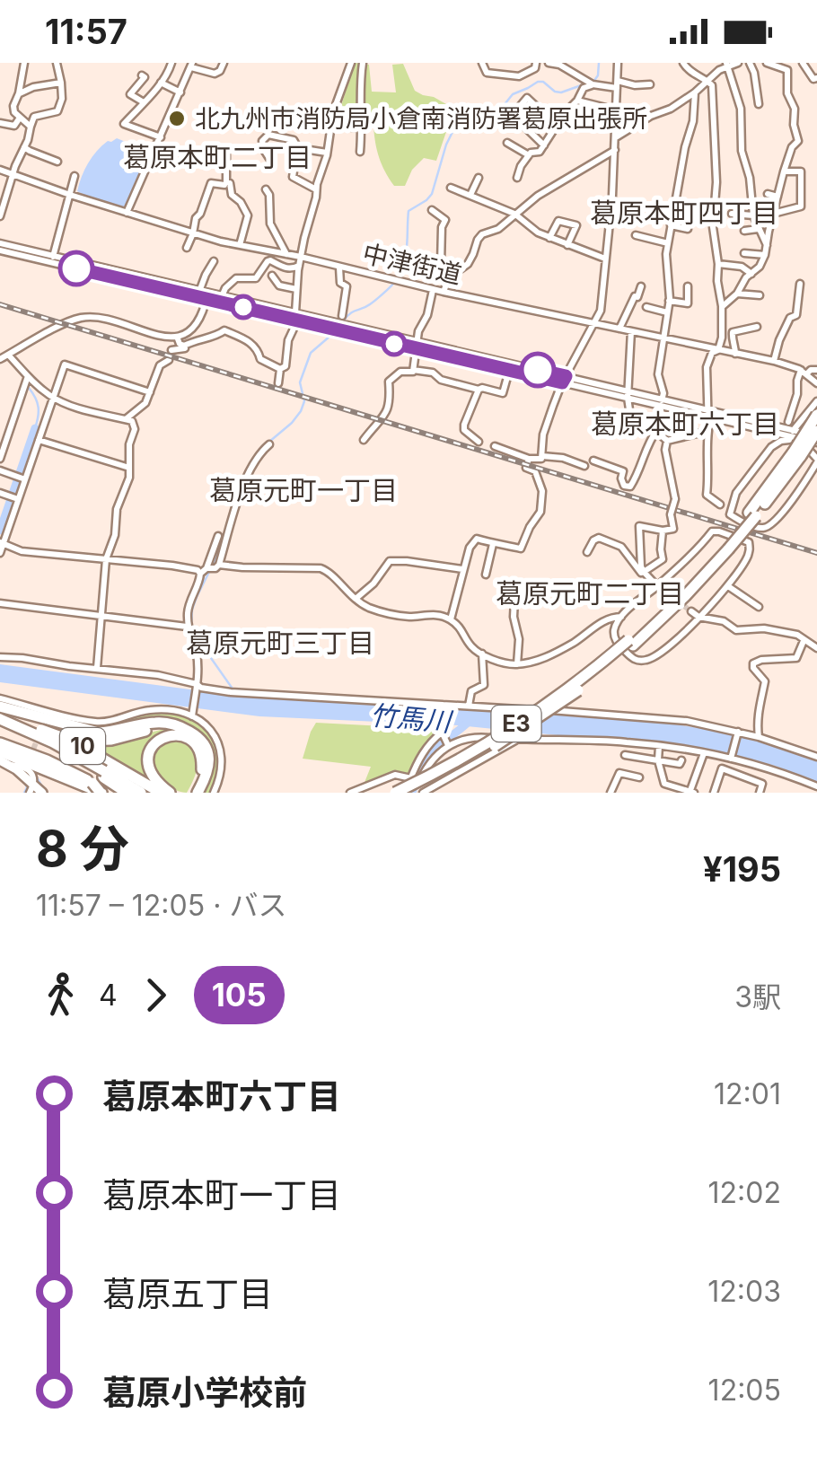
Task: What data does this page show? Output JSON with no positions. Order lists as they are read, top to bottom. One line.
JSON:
{"streets":{"highway":["E3","10"],"street":["中津街道"]},"districts":["葛原本町二丁目","葛原本町四丁目","葛原本町六丁目","葛原元町一丁目","葛原元町二丁目","葛原元町三丁目"],"water":["竹馬川"],"places":["北九州市消防局小倉南消防署葛原出張所"],"lines":["bus line 105"],"page":{"status":"11:57","heading":["8 分","11:57 – 12:05 · バス","¥195"],"legs":["4","105","3駅"],"list":[{"name":"葛原本町六丁目","value":"12:01"},{"name":"葛原本町一丁目","value":"12:02"},{"name":"葛原五丁目","value":"12:03"},{"name":"葛原小学校前","value":"12:05"}]}}
